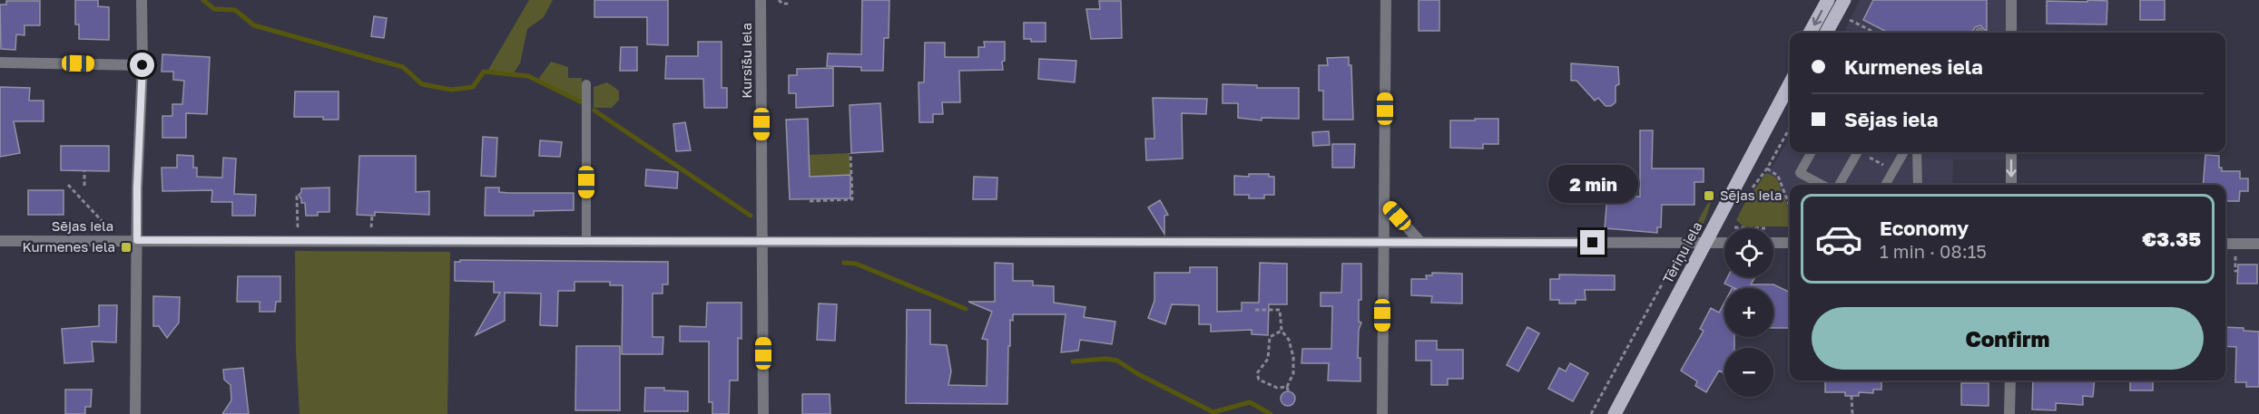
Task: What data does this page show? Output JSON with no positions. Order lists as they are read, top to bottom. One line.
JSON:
{"streets":{"main road":["Tēriņu iela"],"street":["Kursīšu iela","Sējas iela"]},"crossings":[["Kursīšu iela","Sējas iela"],["Sējas iela","Tēriņu iela"]],"places":{"transit":["Sējas iela","Kurmenes iela"]},"page":{"banner":["Kurmenes iela","Sējas iela"],"bubble":"2 min","list":[{"name":"Economy","note":"1 min · 08:15","value":"€3.35"}],"map_buttons":["+","−"],"buttons":"Confirm"}}
